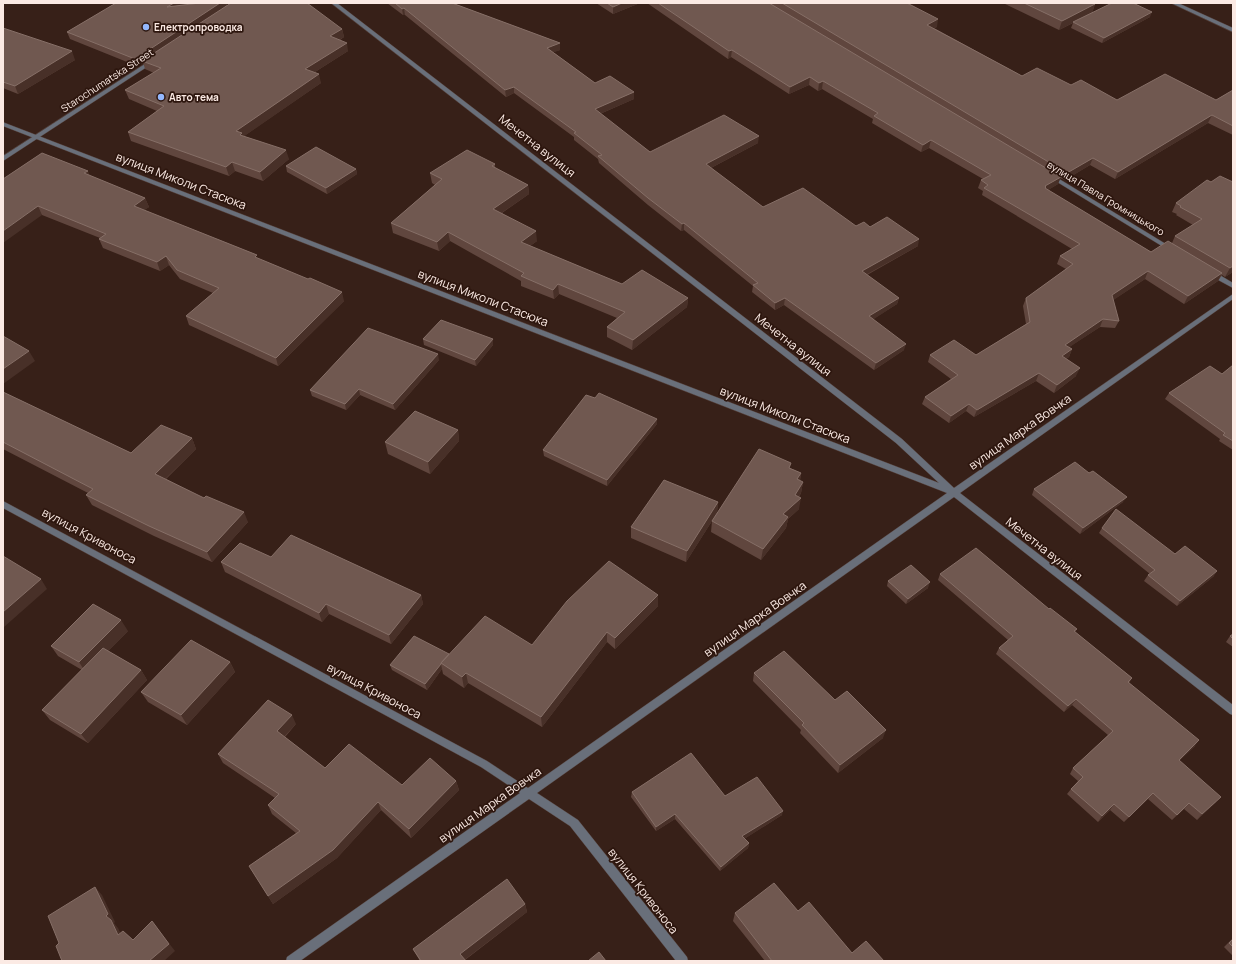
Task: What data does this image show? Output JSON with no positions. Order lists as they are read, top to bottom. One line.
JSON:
{"streets":{"street":["Starochumatska Street","Мечетна вулиця","вулиця Миколи Стасюка","вулиця Павла Громницького","вулиця Марка Вовчка","вулиця Кривоноса"]},"crossings":[["Starochumatska Street","вулиця Миколи Стасюка"],["Мечетна вулиця","вулиця Миколи Стасюка"],["Мечетна вулиця","вулиця Марка Вовчка"],["вулиця Миколи Стасюка","вулиця Марка Вовчка"],["вулиця Марка Вовчка","вулиця Кривоноса"]],"places":["Електропроводка","Авто тема"]}
